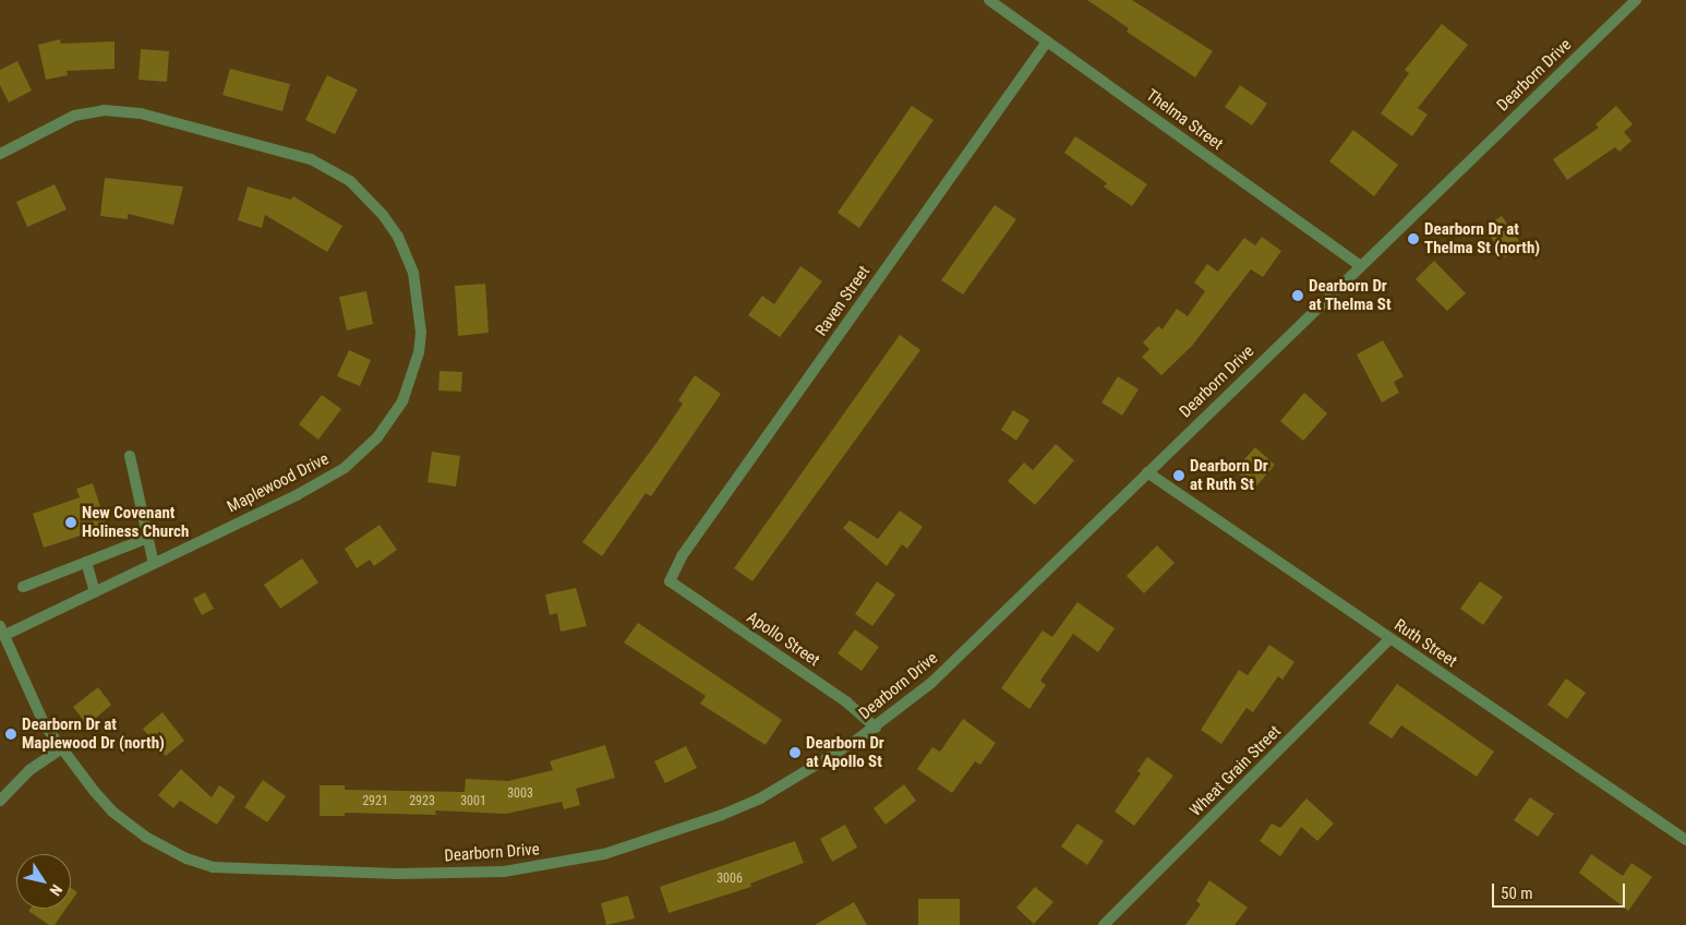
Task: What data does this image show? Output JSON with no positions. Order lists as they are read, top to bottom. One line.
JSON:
{"streets":{"street":["Dearborn Drive","Thelma Street","Raven Street","Maplewood Drive","Apollo Street","Ruth Street","Wheat Grain Street"]},"crossings":[["Dearborn Drive","Thelma Street"],["Dearborn Drive","Maplewood Drive"],["Dearborn Drive","Apollo Street"],["Dearborn Drive","Ruth Street"],["Thelma Street","Raven Street"],["Raven Street","Apollo Street"],["Ruth Street","Wheat Grain Street"]],"places":["Dearborn Dr at Thelma St (north)","Dearborn Dr at Thelma St","Dearborn Dr at Ruth St","New Covenant Holiness Church","Dearborn Dr at Maplewood Dr (north)","Dearborn Dr at Apollo St"],"house_numbers":["3003","2921","2923","3001","3006"],"scale_bar":"50 m","north":"bottom right"}
